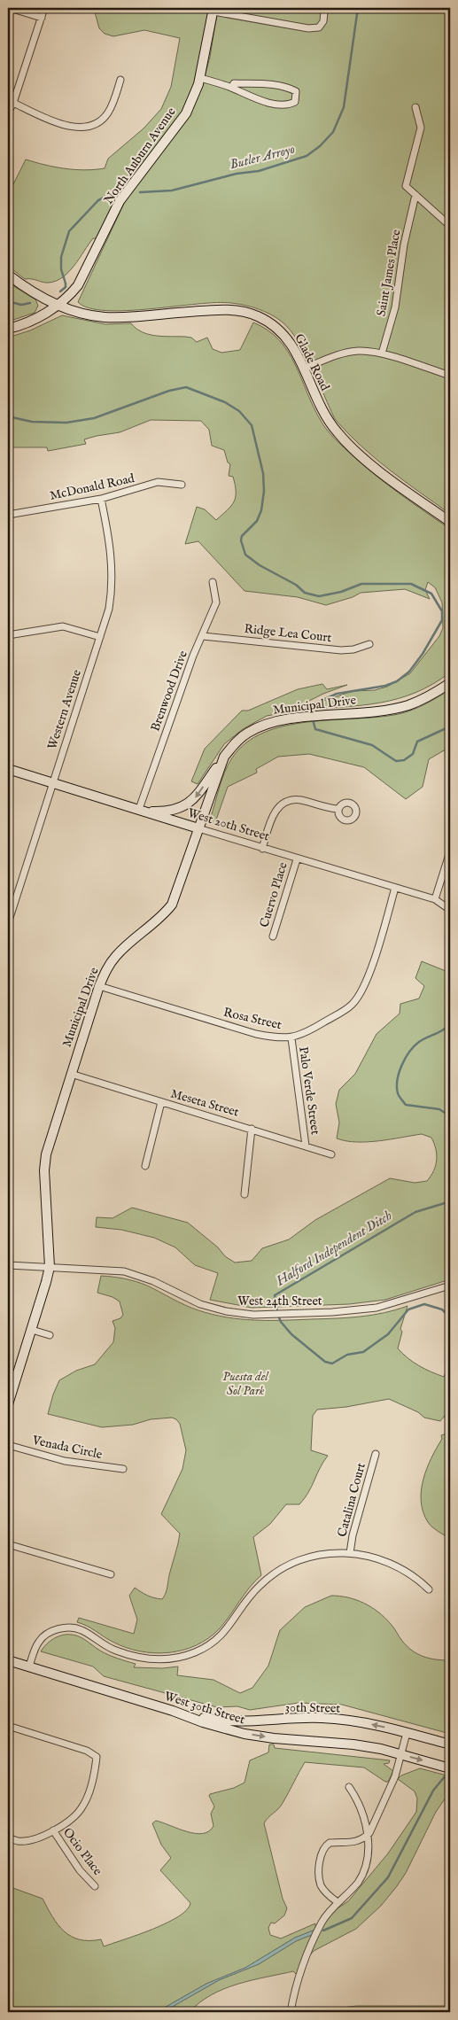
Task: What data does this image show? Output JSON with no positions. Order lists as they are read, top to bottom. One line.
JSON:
{"streets":{"main road":["North Auburn Avenue","Glade Road","Municipal Drive","West 20th Street","West 30th Street","30th Street"],"street":["Saint James Place","McDonald Road","Ridge Lea Court","Brenwood Drive","Western Avenue","Cuervo Place","Rosa Street","Palo Verde Street","Meseta Street","West 24th Street","Venada Circle","Catalina Court","Ocio Place"]},"crossings":[["North Auburn Avenue","Glade Road"],["McDonald Road","Western Avenue"],["Ridge Lea Court","Brenwood Drive"],["Brenwood Drive","West 20th Street"],["Municipal Drive","West 20th Street"],["Municipal Drive","Rosa Street"],["Municipal Drive","Meseta Street"],["Municipal Drive","West 24th Street"],["Western Avenue","West 20th Street"],["West 20th Street","Cuervo Place"],["West 20th Street","Rosa Street"],["Rosa Street","Palo Verde Street"],["Palo Verde Street","Meseta Street"],["West 30th Street","30th Street"]],"one_way":["West 30th Street","30th Street"],"water":["Butler Arroyo","Halford Independent Ditch"],"parks":["Puesta del Sol Park"]}
